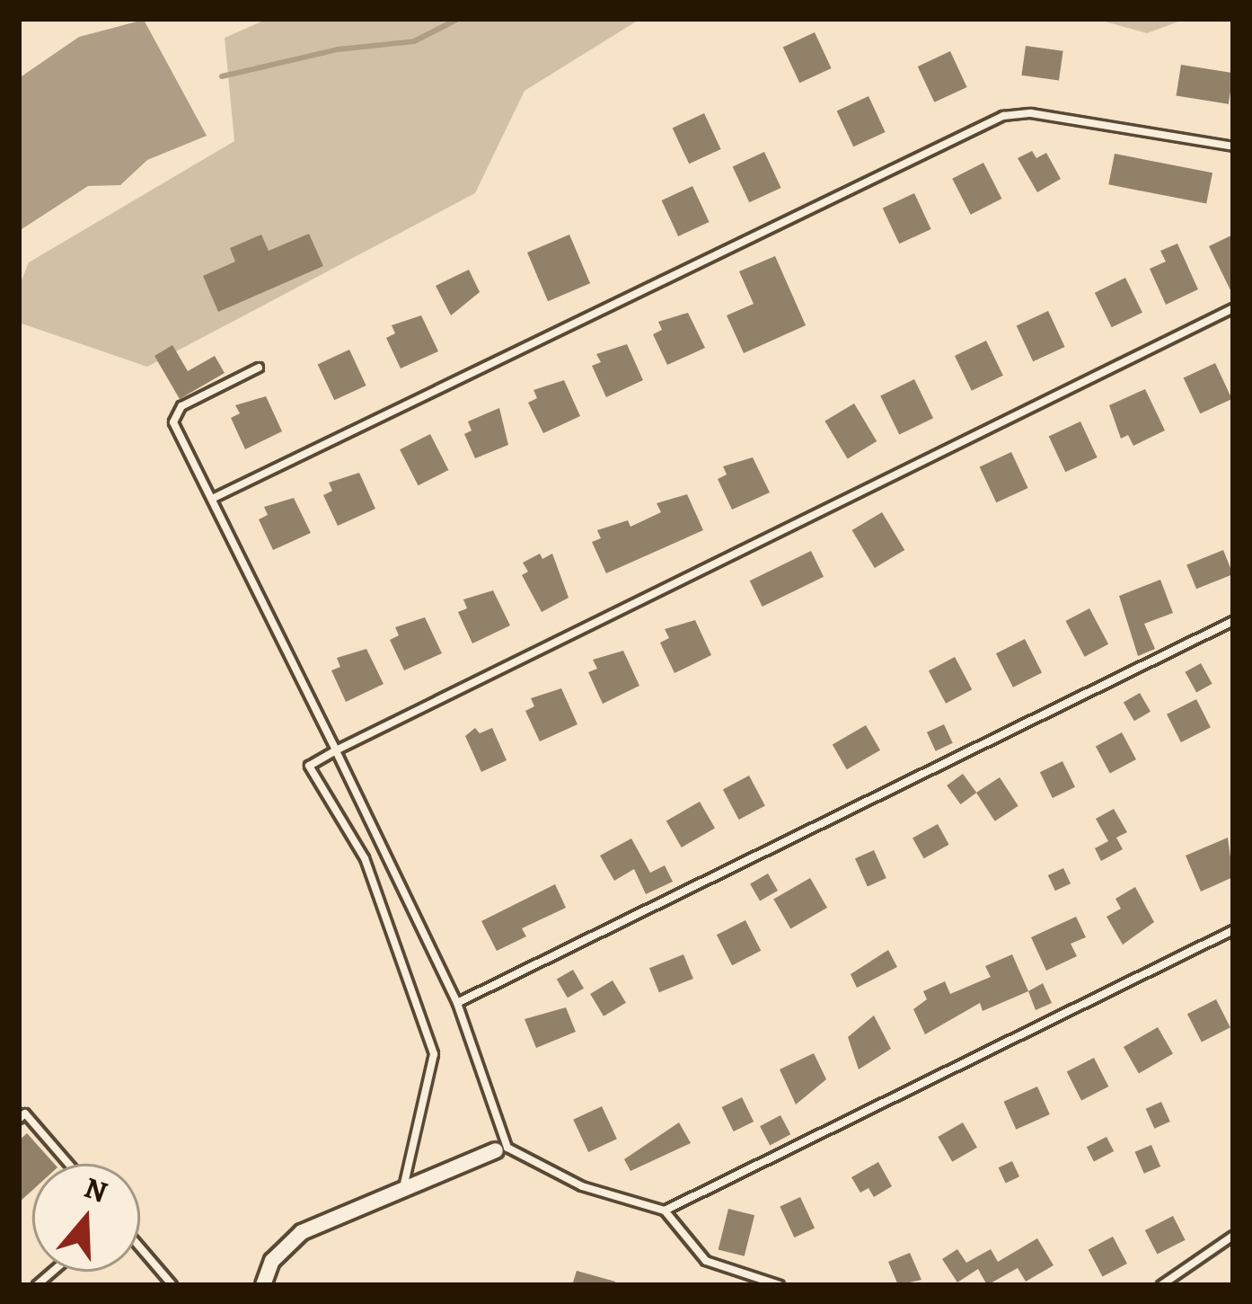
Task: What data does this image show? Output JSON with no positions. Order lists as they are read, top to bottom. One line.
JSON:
{"north":"top"}
